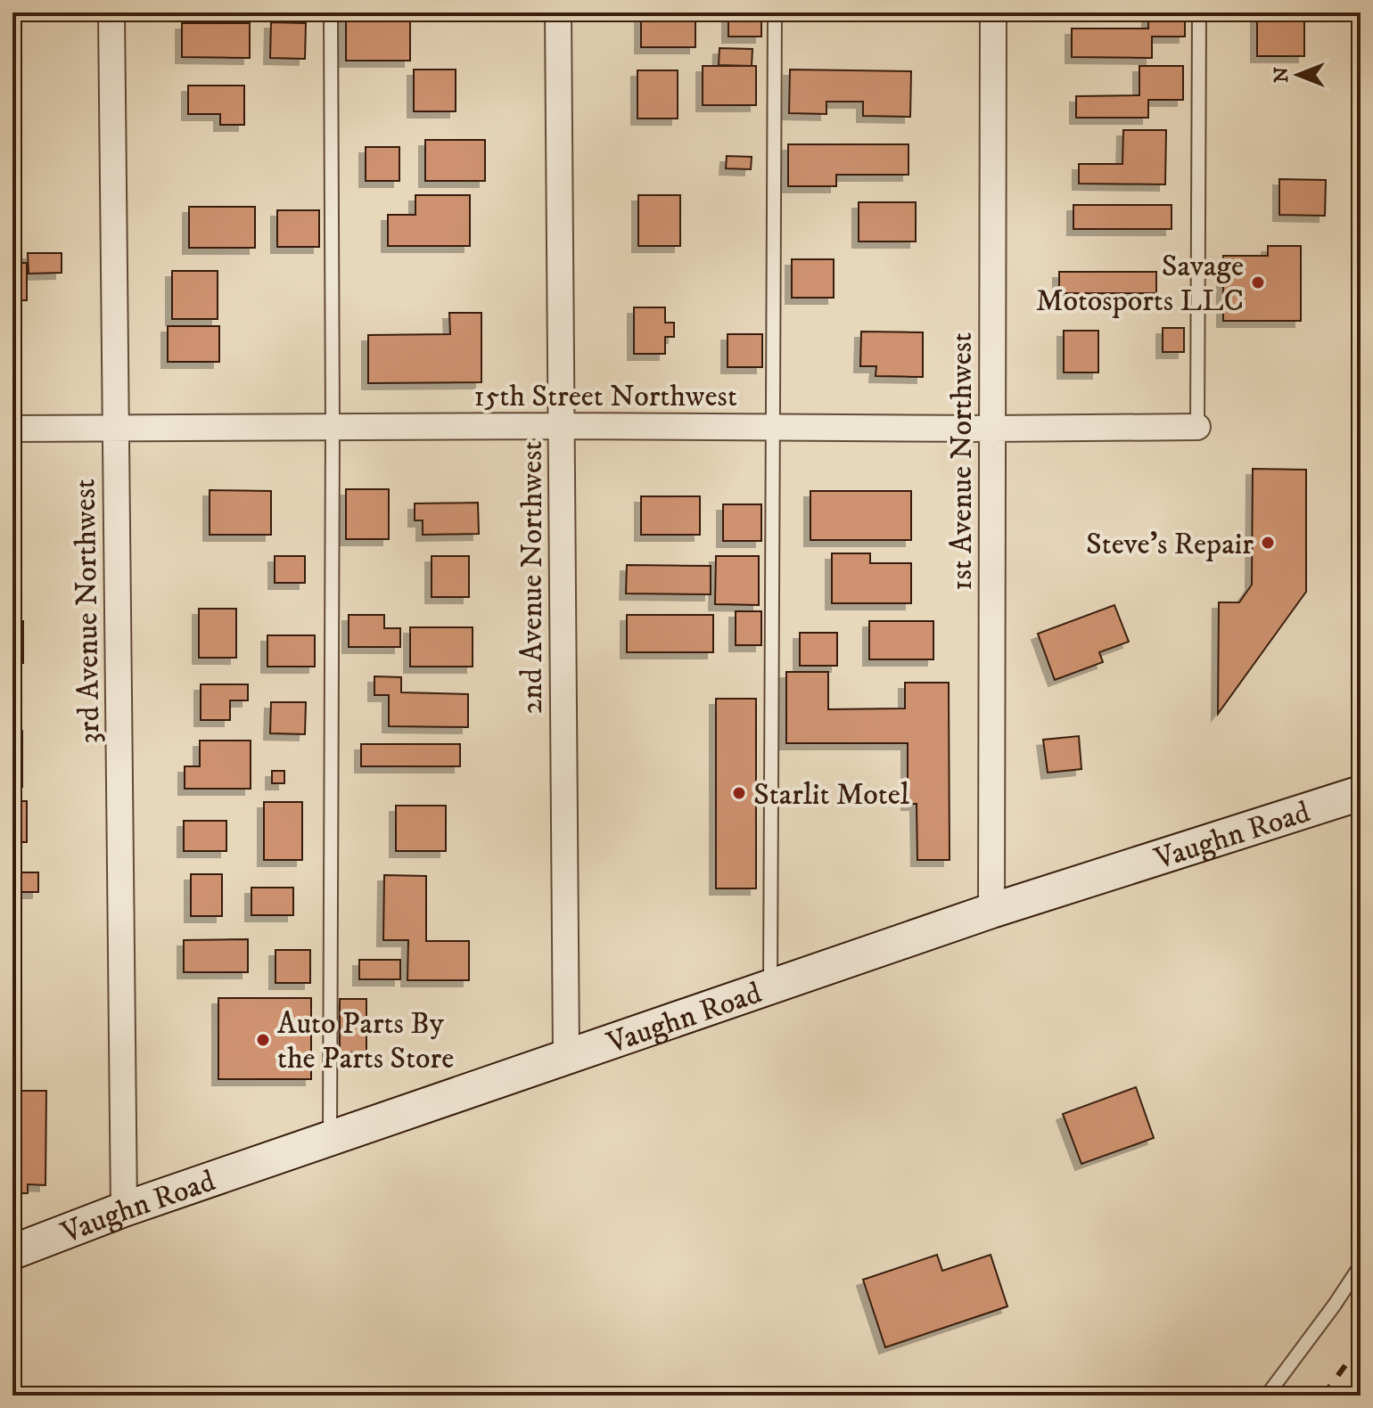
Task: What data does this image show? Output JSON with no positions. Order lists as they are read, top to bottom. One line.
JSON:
{"streets":{"main road":["Vaughn Road"],"street":["15th Street Northwest","1st Avenue Northwest","2nd Avenue Northwest","3rd Avenue Northwest"]},"crossings":[["15th Street Northwest","1st Avenue Northwest"],["15th Street Northwest","2nd Avenue Northwest"],["15th Street Northwest","3rd Avenue Northwest"],["1st Avenue Northwest","Vaughn Road"],["2nd Avenue Northwest","Vaughn Road"],["3rd Avenue Northwest","Vaughn Road"]],"places":["Savage Motosports LLC","Steve's Repair","Starlit Motel","Auto Parts By the Parts Store"],"north":"left"}
